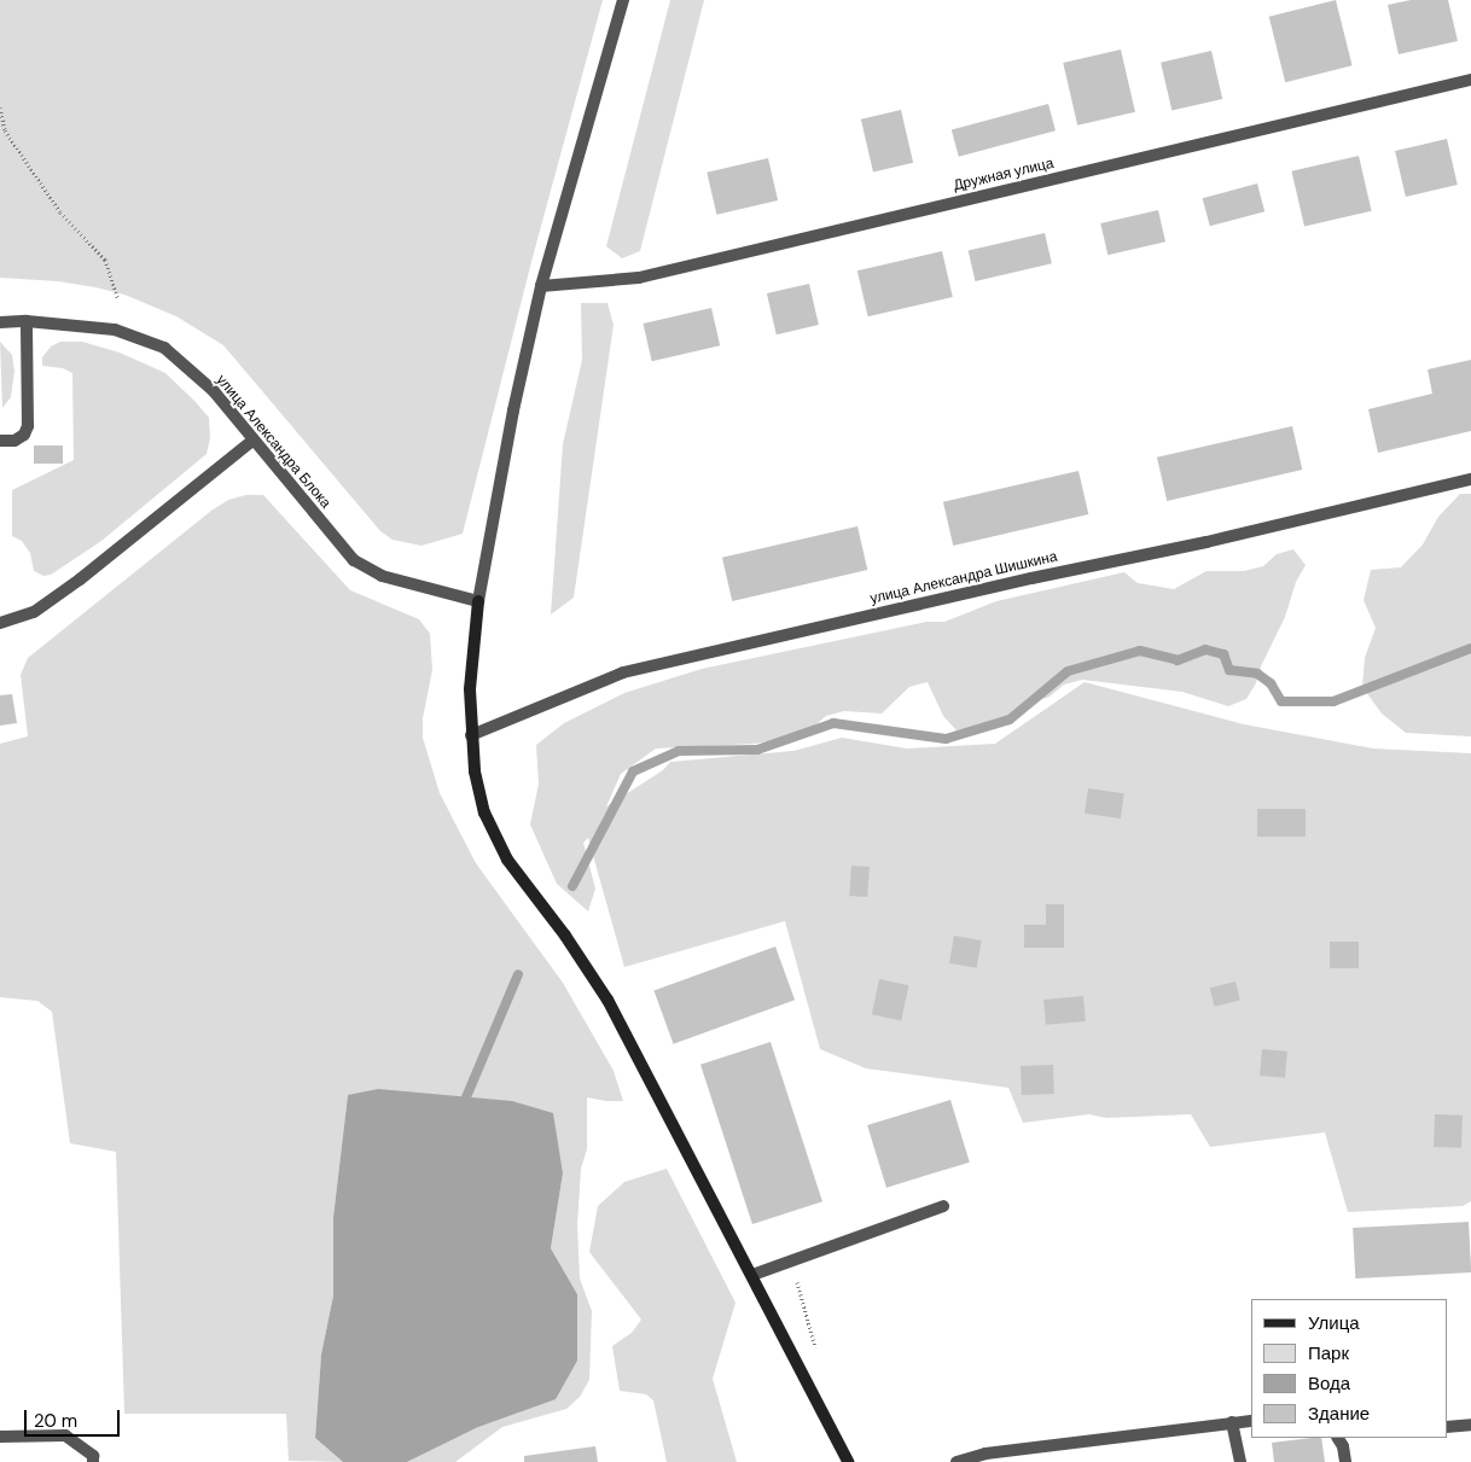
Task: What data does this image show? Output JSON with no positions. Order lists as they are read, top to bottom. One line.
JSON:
{"streets":{"street":["Дружная улица","улица Александра Блока","улица Александра Шишкина"]},"legend":["Улица","Парк","Вода","Здание"],"scale_bar":"20 m"}
